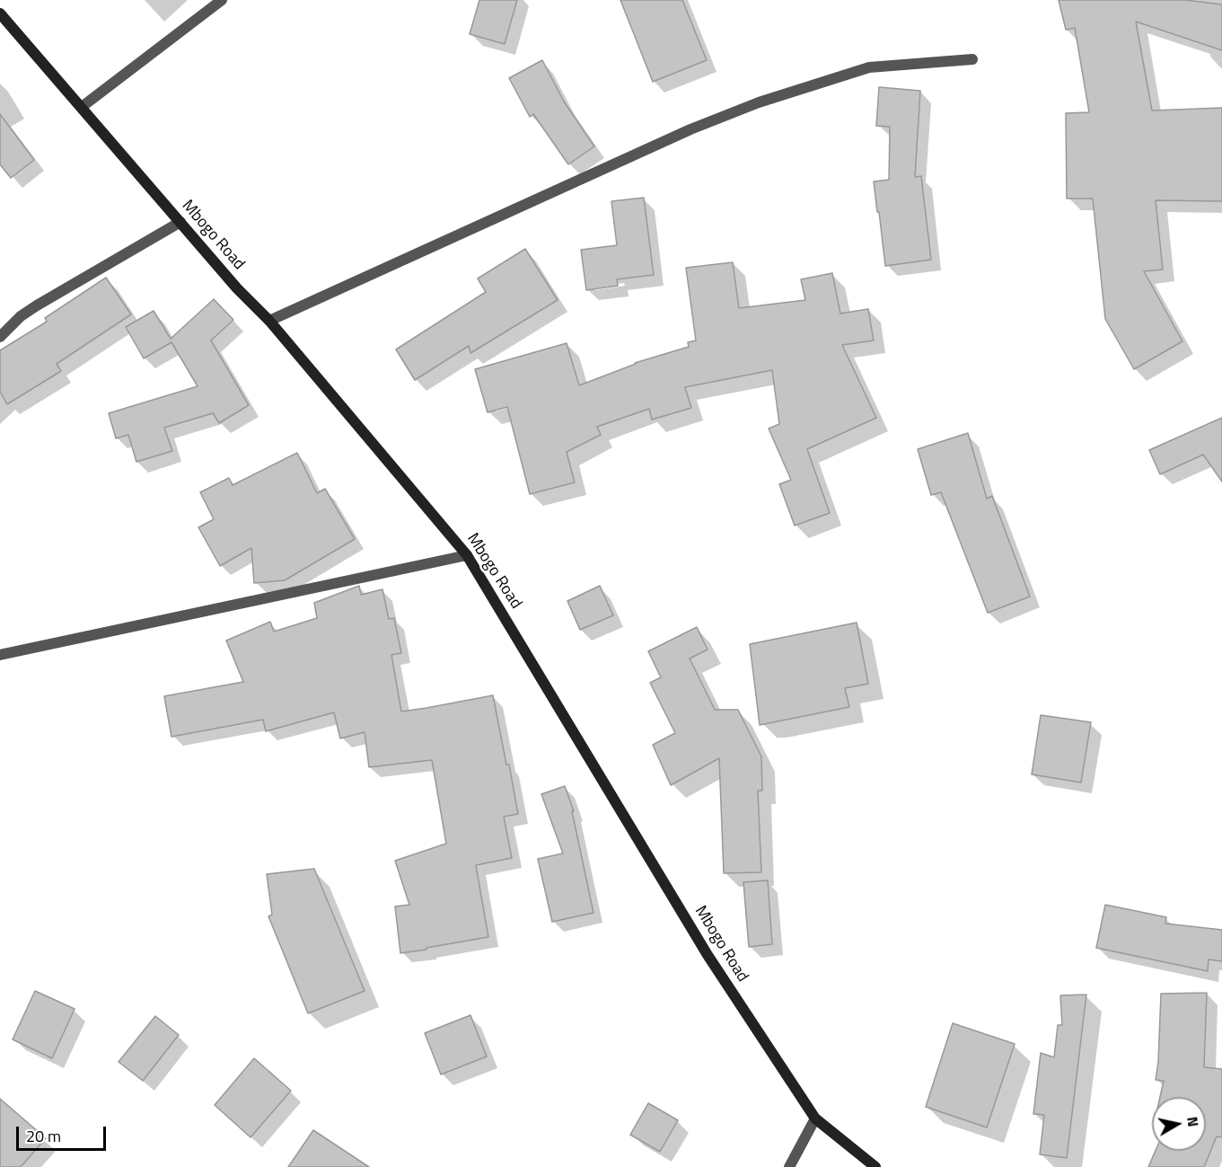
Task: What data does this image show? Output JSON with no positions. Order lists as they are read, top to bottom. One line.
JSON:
{"streets":{"main road":["Mbogo Road"]},"scale_bar":"20 m","north":"right"}
